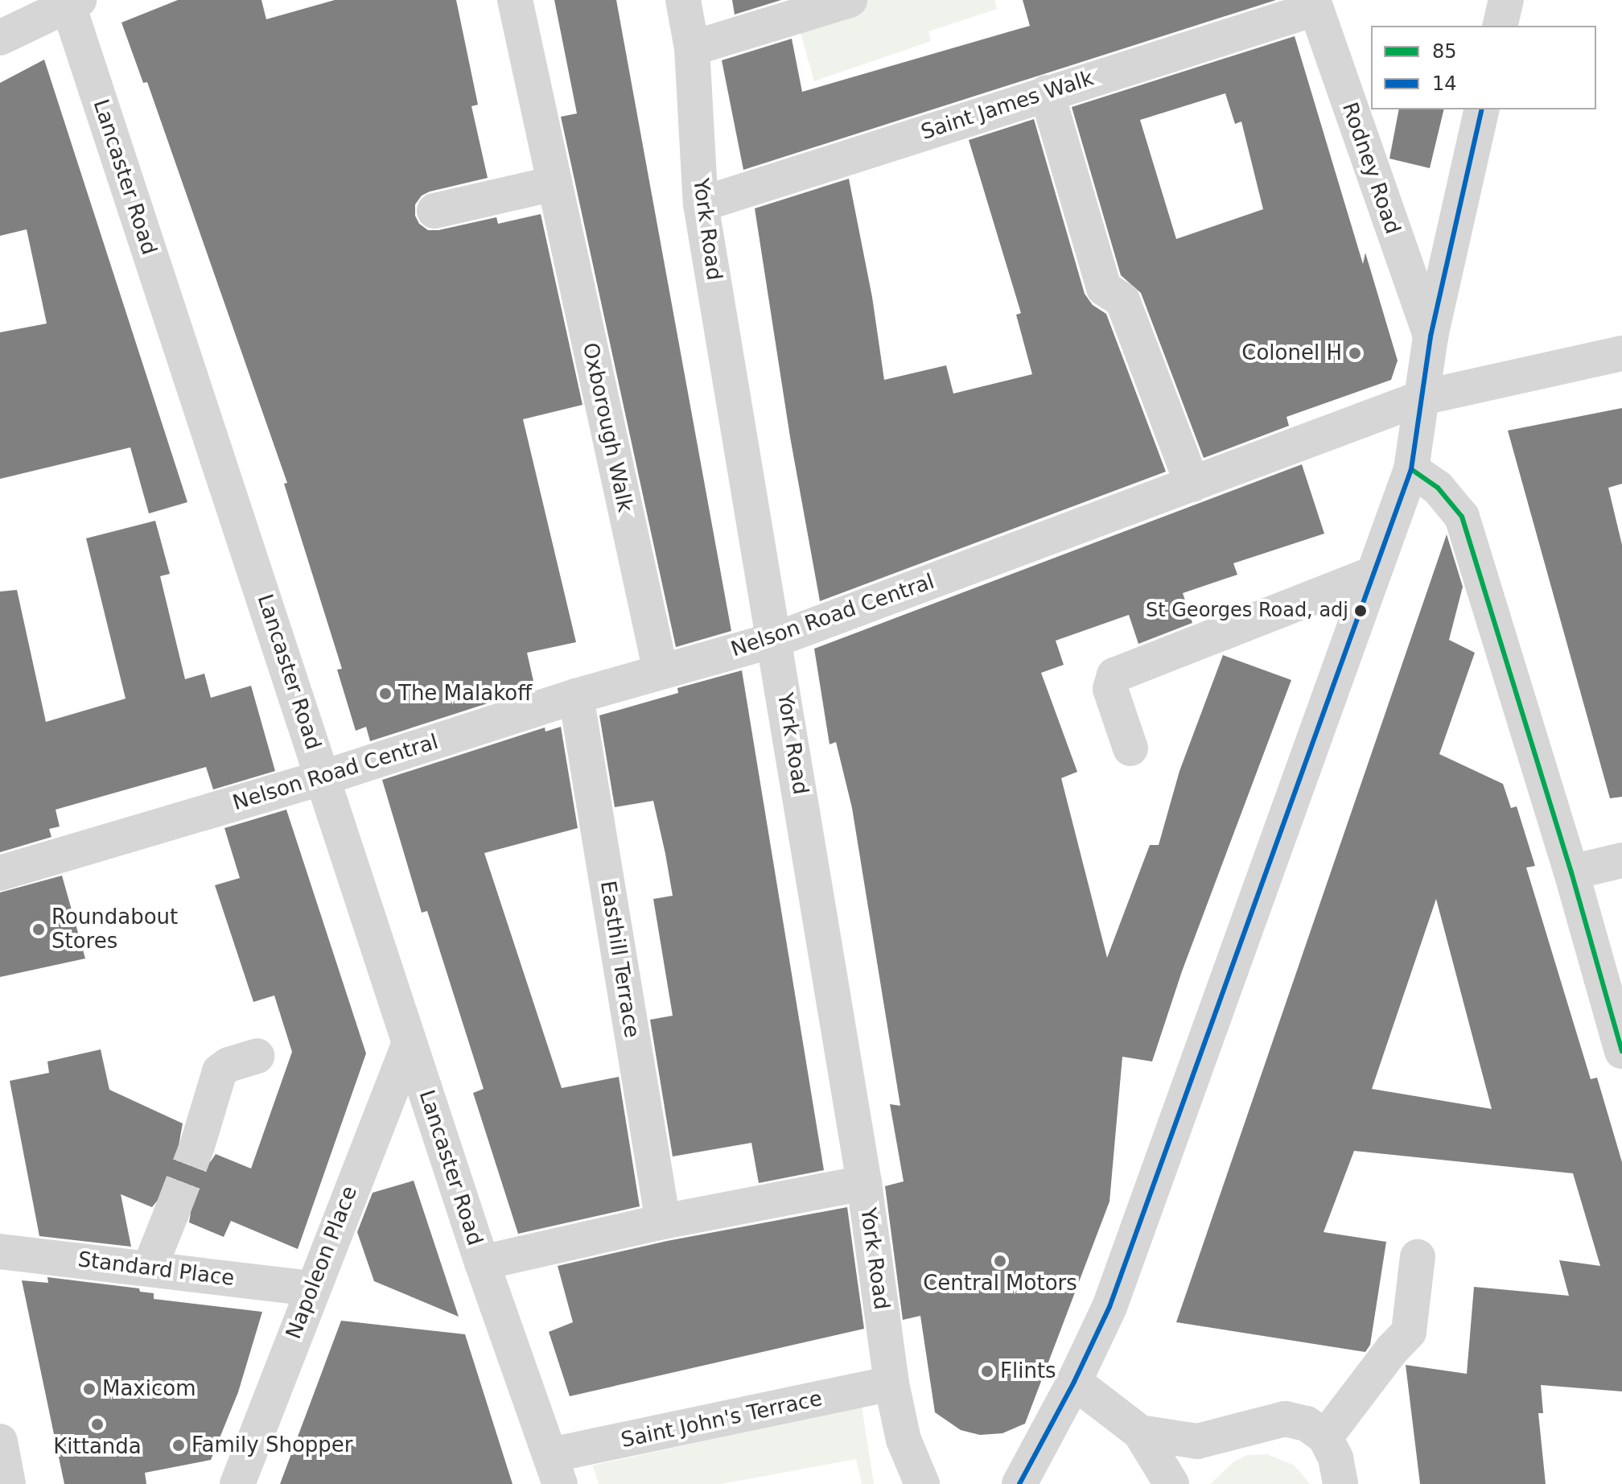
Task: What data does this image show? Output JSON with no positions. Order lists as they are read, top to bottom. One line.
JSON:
{"streets":{"street":["Saint James Walk","Rodney Road","Lancaster Road","York Road","Oxborough Walk","Nelson Road Central","Easthill Terrace","Napoleon Place","Standard Place","Saint John's Terrace"]},"crossings":[["Saint James Walk","Rodney Road"],["Saint James Walk","York Road"],["Lancaster Road","Nelson Road Central"],["Lancaster Road","Napoleon Place"],["Lancaster Road","Saint John's Terrace"],["York Road","Nelson Road Central"],["York Road","Saint John's Terrace"],["Oxborough Walk","Nelson Road Central"],["Nelson Road Central","Easthill Terrace"],["Napoleon Place","Standard Place"]],"places":["Colonel H","St Georges Road, adj","The Malakoff","Roundabout Stores","Central Motors","Flints","Maxicom","Kittanda","Family Shopper"],"lines":["transit line 14","transit line 85"],"legend":["85","14"]}
